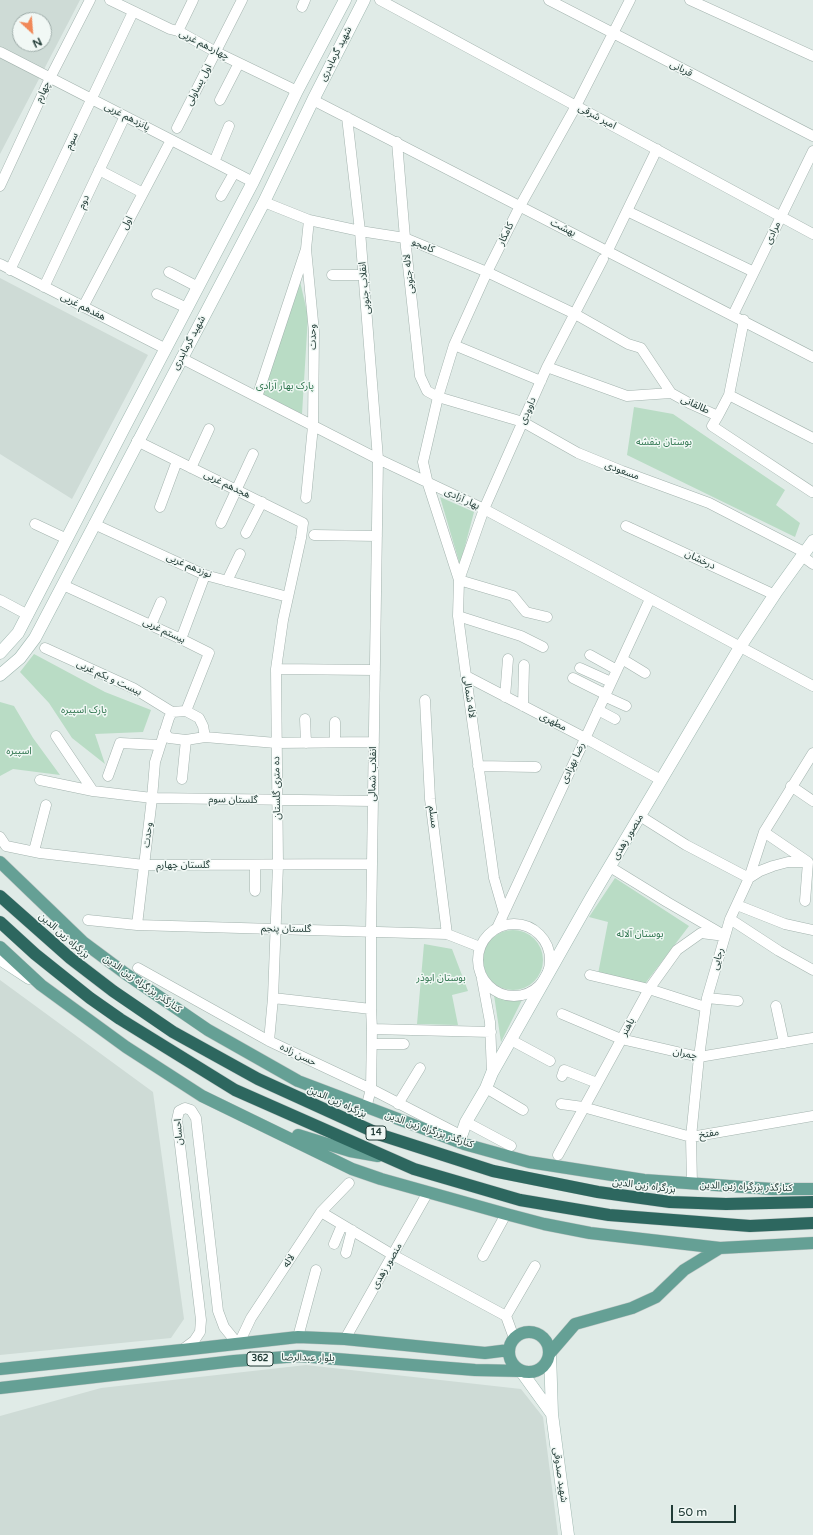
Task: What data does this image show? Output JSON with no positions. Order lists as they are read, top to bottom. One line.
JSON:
{"streets":{"highway":["بزرگراه زین الدین","14"],"main road":["شهید گرمابدری","منصور زهدی","کنارگذر بزرگراه زین الدین","بلوار عبدالرضا","362","شهید صدوقی"],"street":["چهاردهم غربی","قربانی","اول یساولی","چهارم","پانزدهم غربی","امیر شرقی","سوم","دوم","اول","بهشت","مرادی","کامکار","کامجو","لاله جنوبی","انقلاب جنوبی","هفدهم غربی","وحدت","طالقانی","داوودی","مسعودی","هجدهم غربی","بهار آزادی","درخشان","نوزدهم غربی","بیستم غربی","بیست و یکم غربی","لاله شمالی","مطهری","رضا بهزادی","انقلاب شمالی","ده متری گلستان","گلستان سوم","مسلم","گلستان چهارم","گلستان پنجم","رجایی","باهنر","چمران","حسن زاده","احسان","مفتخ","لاله"]},"crossings":[["چهاردهم غربی","شهید گرمابدری"],["چهاردهم غربی","اول یساولی"],["چهاردهم غربی","سوم"],["شهید گرمابدری","پانزدهم غربی"],["شهید گرمابدری","بهشت"],["شهید گرمابدری","کامجو"],["شهید گرمابدری","هفدهم غربی"],["شهید گرمابدری","هجدهم غربی"],["شهید گرمابدری","بهار آزادی"],["شهید گرمابدری","نوزدهم غربی"],["شهید گرمابدری","بیستم غربی"],["قربانی","کامکار"],["چهارم","پانزدهم غربی"],["پانزدهم غربی","سوم"],["پانزدهم غربی","دوم"],["پانزدهم غربی","اول"],["امیر شرقی","مرادی"],["امیر شرقی","کامکار"],["امیر شرقی","داوودی"],["سوم","هفدهم غربی"],["دوم","هفدهم غربی"],["اول","هفدهم غربی"],["بهشت","مرادی"],["بهشت","کامکار"],["بهشت","لاله جنوبی"],["بهشت","انقلاب جنوبی"],["بهشت","داوودی"],["کامکار","کامجو"],["کامکار","لاله جنوبی"],["کامکار","مسعودی"],["کامکار","بهار آزادی"],["کامکار","لاله شمالی"],["کامجو","لاله جنوبی"],["کامجو","انقلاب جنوبی"],["کامجو","وحدت"],["کامجو","طالقانی"],["کامجو","داوودی"],["لاله جنوبی","مسعودی"],["انقلاب جنوبی","بهار آزادی"],["انقلاب جنوبی","انقلاب شمالی"],["وحدت","بهار آزادی"],["وحدت","بیست و یکم غربی"],["وحدت","گلستان سوم"],["وحدت","گلستان چهارم"],["وحدت","گلستان پنجم"],["طالقانی","داوودی"],["داوودی","مسعودی"],["داوودی","بهار آزادی"],["داوودی","لاله شمالی"],["مسعودی","منصور زهدی"],["هجدهم غربی","ده متری گلستان"],["بهار آزادی","لاله شمالی"],["بهار آزادی","رضا بهزادی"],["بهار آزادی","انقلاب شمالی"],["بهار آزادی","منصور زهدی"],["درخشان","منصور زهدی"],["نوزدهم غربی","ده متری گلستان"],["لاله شمالی","مطهری"],["لاله شمالی","رضا بهزادی"],["مطهری","رضا بهزادی"],["مطهری","منصور زهدی"],["رضا بهزادی","منصور زهدی"],["رضا بهزادی","گلستان پنجم"],["انقلاب شمالی","گلستان سوم"],["انقلاب شمالی","گلستان چهارم"],["انقلاب شمالی","گلستان پنجم"],["انقلاب شمالی","کنارگذر بزرگراه زین الدین"],["انقلاب شمالی","حسن زاده"],["ده متری گلستان","گلستان سوم"],["ده متری گلستان","گلستان چهارم"],["ده متری گلستان","گلستان پنجم"],["ده متری گلستان","حسن زاده"],["مسلم","گلستان پنجم"],["منصور زهدی","گلستان پنجم"],["منصور زهدی","کنارگذر بزرگراه زین الدین"],["منصور زهدی","حسن زاده"],["منصور زهدی","بلوار عبدالرضا"],["رجایی","کنارگذر بزرگراه زین الدین"],["رجایی","باهنر"],["رجایی","چمران"],["رجایی","مفتخ"],["کنارگذر بزرگراه زین الدین","حسن زاده"],["باهنر","چمران"],["باهنر","مفتخ"],["احسان","لاله"],["احسان","بلوار عبدالرضا"],["لاله","بلوار عبدالرضا"],["بلوار عبدالرضا","شهید صدوقی"]],"parks":["پارک بهار آزادی","بوستان بنفشه","پارک اسپیره","اسپیره","بوستان آلاله","بوستان ابوذر"],"scale_bar":"50 m","north":"bottom right"}
